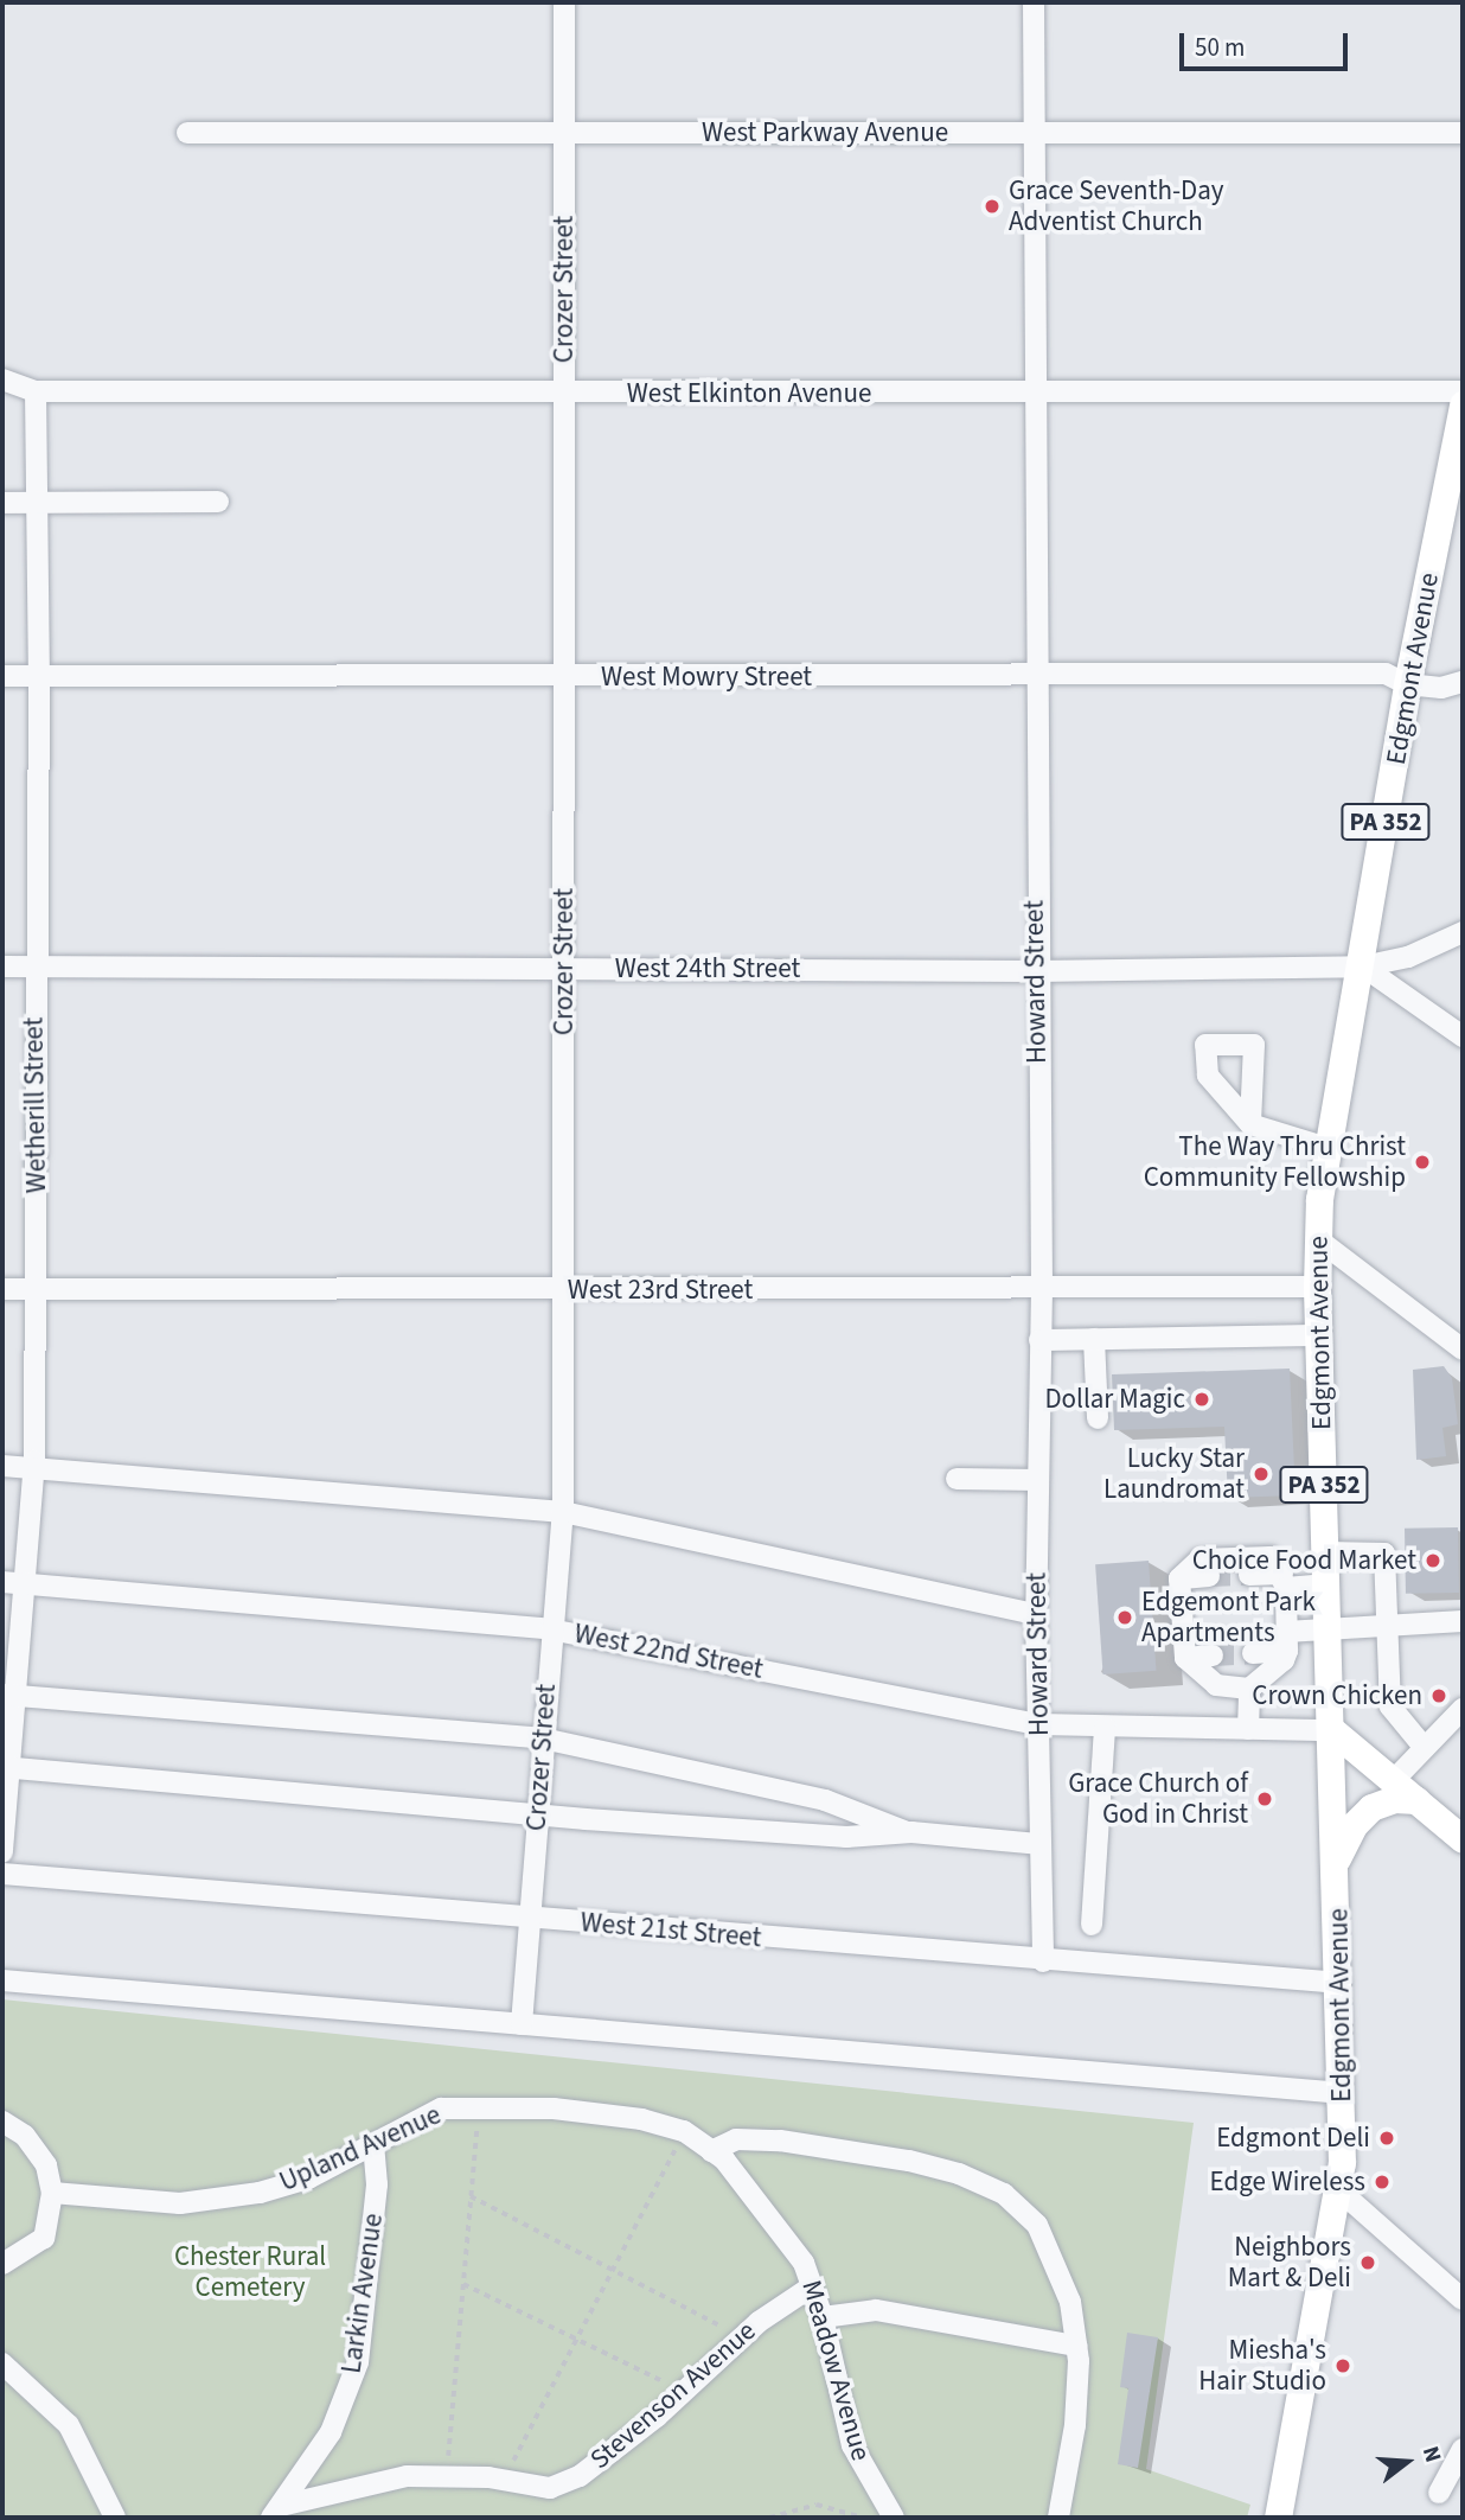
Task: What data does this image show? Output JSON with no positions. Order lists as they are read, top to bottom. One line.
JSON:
{"streets":{"main road":["Edgmont Avenue","PA 352"],"street":["West Parkway Avenue","Crozer Street","West Elkinton Avenue","West Mowry Street","West 24th Street","Howard Street","Wetherill Street","West 23rd Street","West 22nd Street","West 21st Street","Upland Avenue","Larkin Avenue","Meadow Avenue","Stevenson Avenue"]},"crossings":[["West Parkway Avenue","Crozer Street"],["West Parkway Avenue","Howard Street"],["Crozer Street","West Elkinton Avenue"],["Crozer Street","West Mowry Street"],["Crozer Street","West 24th Street"],["Crozer Street","West 23rd Street"],["Crozer Street","West 22nd Street"],["Crozer Street","West 21st Street"],["West Elkinton Avenue","Howard Street"],["West Elkinton Avenue","Wetherill Street"],["Edgmont Avenue","West Mowry Street"],["Edgmont Avenue","West 24th Street"],["Edgmont Avenue","West 23rd Street"],["Edgmont Avenue","West 22nd Street"],["Edgmont Avenue","West 21st Street"],["West Mowry Street","Howard Street"],["West Mowry Street","Wetherill Street"],["West 24th Street","Howard Street"],["West 24th Street","Wetherill Street"],["Howard Street","West 23rd Street"],["Howard Street","West 22nd Street"],["Howard Street","West 21st Street"],["Wetherill Street","West 23rd Street"],["Wetherill Street","West 22nd Street"],["Upland Avenue","Larkin Avenue"],["Upland Avenue","Meadow Avenue"],["Larkin Avenue","Stevenson Avenue"],["Meadow Avenue","Stevenson Avenue"]],"parks":["Chester Rural Cemetery"],"places":["Grace Seventh-Day Adventist Church","The Way Thru Christ Community Fellowship","Dollar Magic","Lucky Star Laundromat","Choice Food Market","Edgemont Park Apartments","Crown Chicken","Grace Church of God in Christ","Edgmont Deli","Edge Wireless","Neighbors Mart & Deli","Miesha's Hair Studio"],"scale_bar":"50 m","north":"right"}
